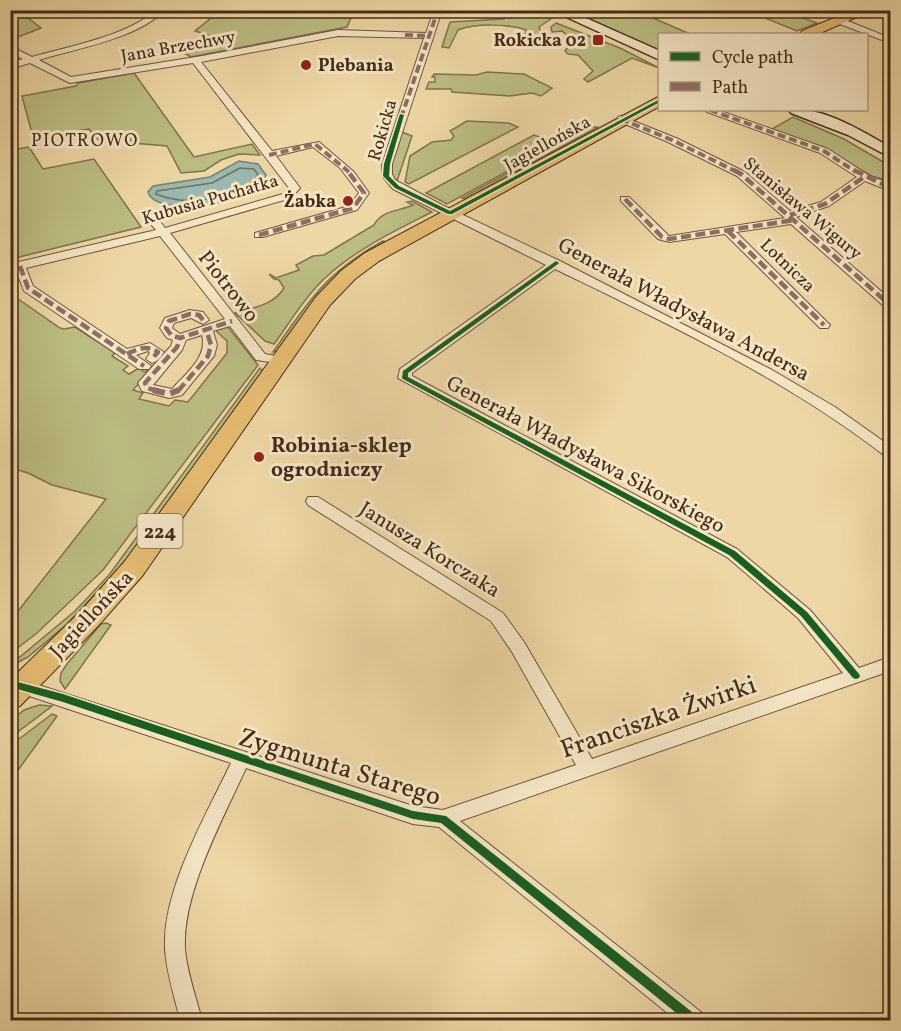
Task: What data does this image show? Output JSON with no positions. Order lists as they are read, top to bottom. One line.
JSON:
{"streets":{"main road":["Jagiellońska","224"],"street":["Jana Brzechwy","Rokicka","Kubusia Puchatka","Stanisława Wigury","Lotnicza","Piotrowo","Generała Władysława Andersa","Generała Władysława Sikorskiego","Janusza Korczaka","Franciszka Żwirki","Zygmunta Starego"]},"crossings":[["Jana Brzechwy","Rokicka"],["Jana Brzechwy","Kubusia Puchatka"],["Rokicka","Jagiellońska"],["Rokicka","Generała Władysława Andersa"],["Jagiellońska","Stanisława Wigury"],["Jagiellońska","Piotrowo"],["Jagiellońska","Generała Władysława Andersa"],["Jagiellońska","Zygmunta Starego"],["Kubusia Puchatka","Piotrowo"],["Stanisława Wigury","Lotnicza"],["Generała Władysława Andersa","Generała Władysława Sikorskiego"],["Generała Władysława Sikorskiego","Franciszka Żwirki"],["Janusza Korczaka","Franciszka Żwirki"],["Franciszka Żwirki","Zygmunta Starego"]],"districts":["PIOTROWO"],"places":{"transit":["Rokicka 02"],"other":["Plebania","Żabka","Robinia-sklep ogrodniczy"]},"legend":["Cycle path","Path"]}
